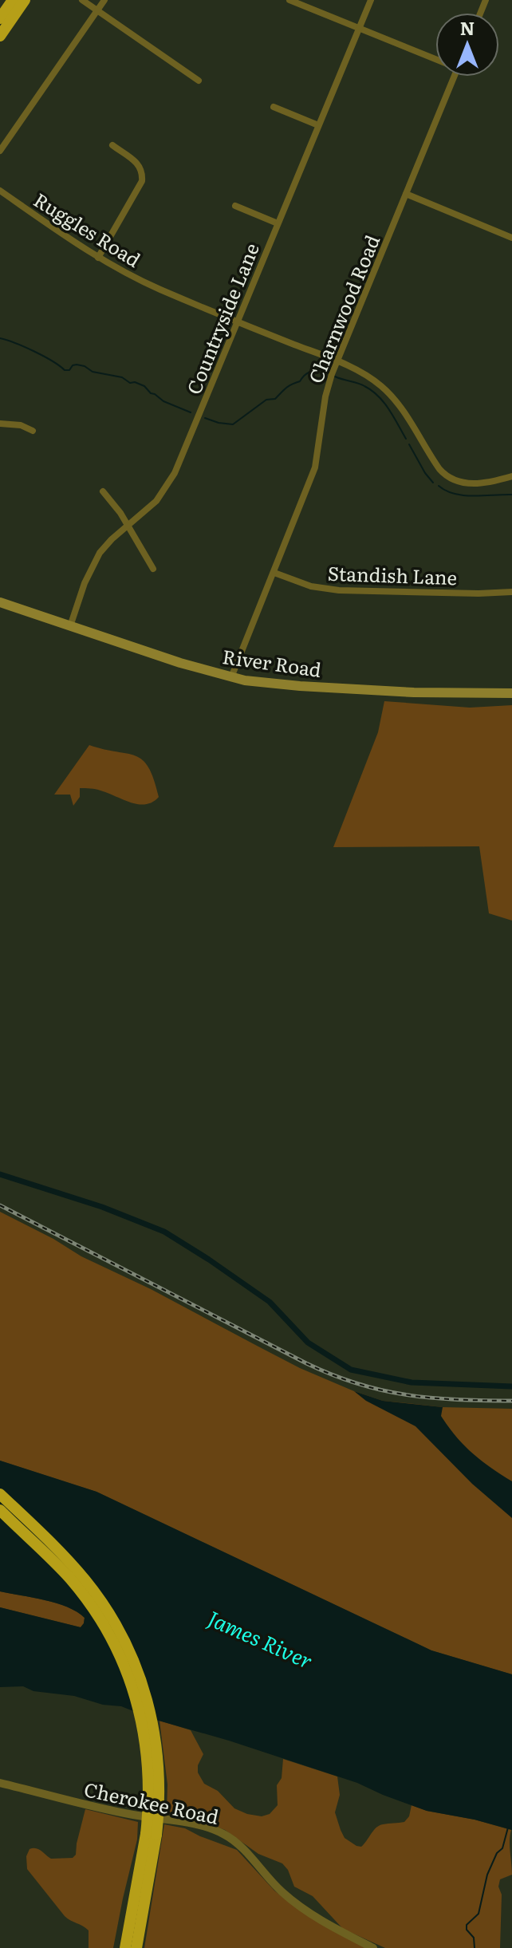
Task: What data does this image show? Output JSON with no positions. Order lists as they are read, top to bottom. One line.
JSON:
{"streets":{"main road":["River Road"],"street":["Ruggles Road","Charnwood Road","Countryside Lane","Standish Lane","Cherokee Road"]},"crossings":[["Ruggles Road","Charnwood Road"],["Ruggles Road","Countryside Lane"],["Charnwood Road","Standish Lane"],["Charnwood Road","River Road"],["Countryside Lane","River Road"]],"water":["James River"],"north":"top"}
